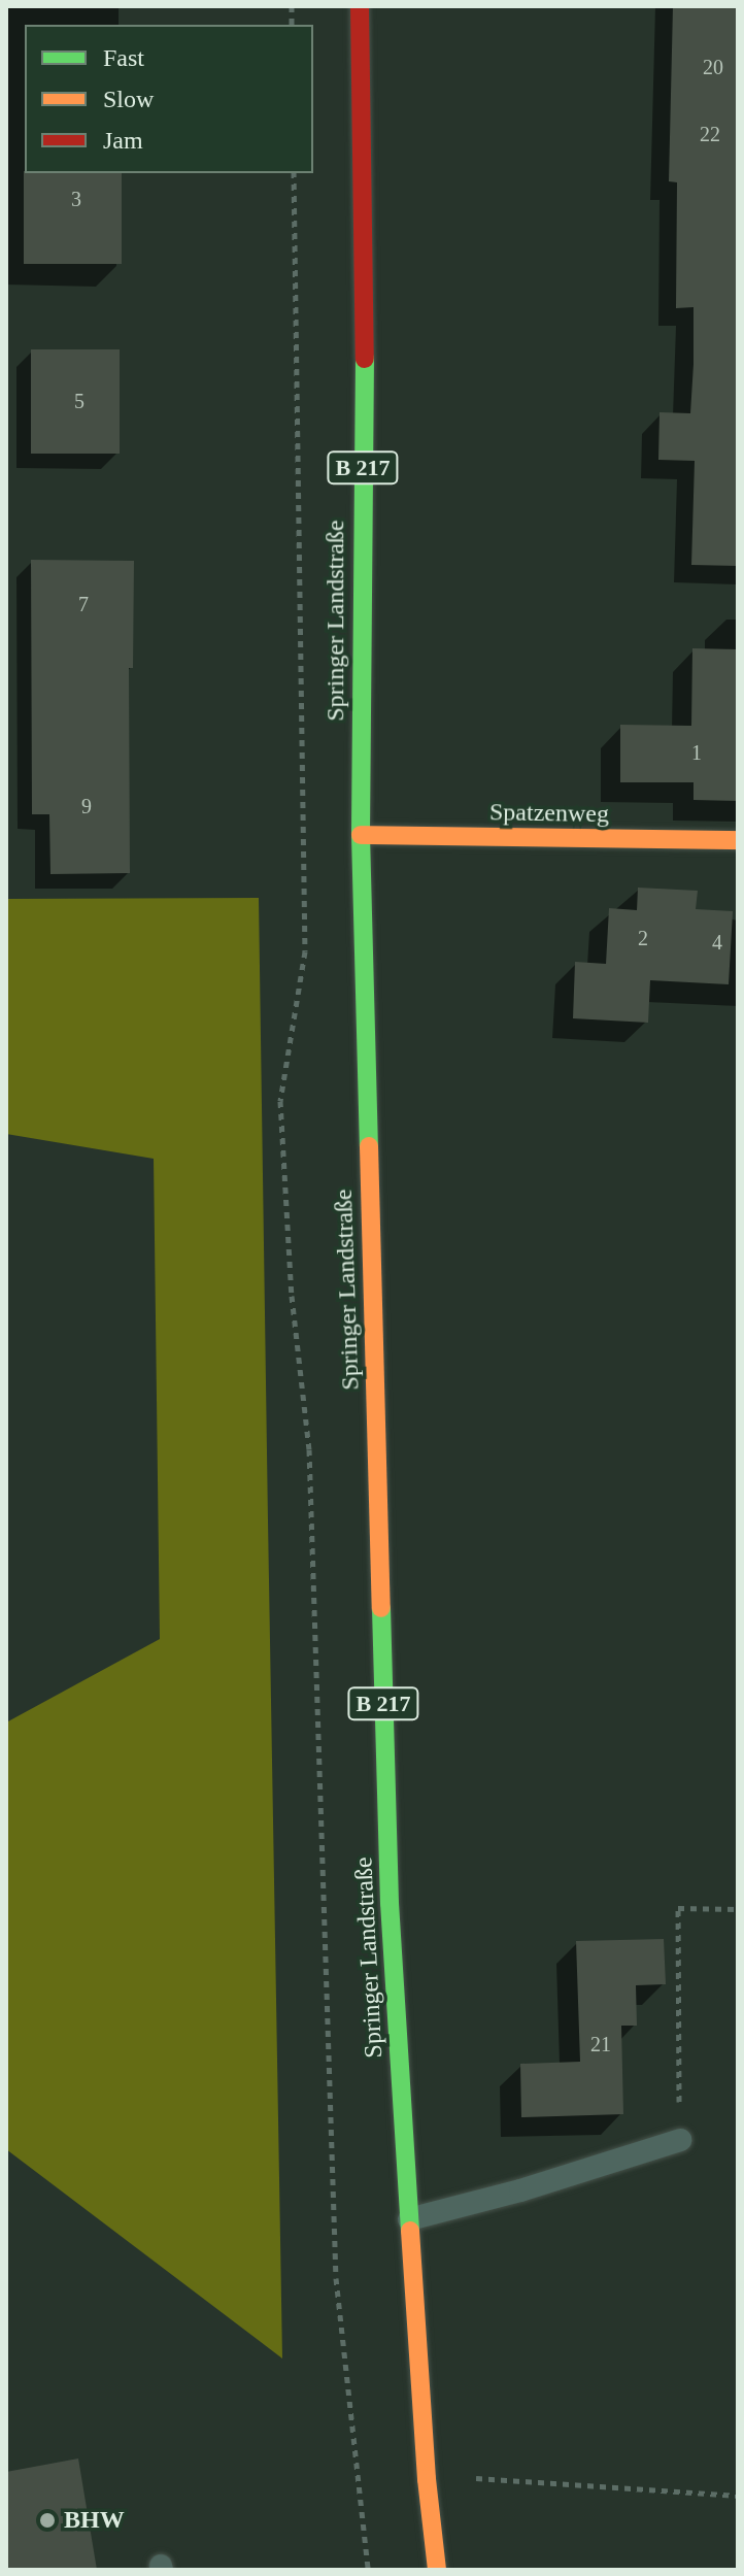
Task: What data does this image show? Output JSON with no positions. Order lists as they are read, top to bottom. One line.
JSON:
{"streets":{"main road":["B 217","Springer Landstraße","Spatzenweg"]},"crossings":[["Springer Landstraße","Spatzenweg"]],"places":["BHW"],"house_numbers":["20","22","3","5","7","1","9","2","4","21"],"legend":["Fast","Slow","Jam"]}
